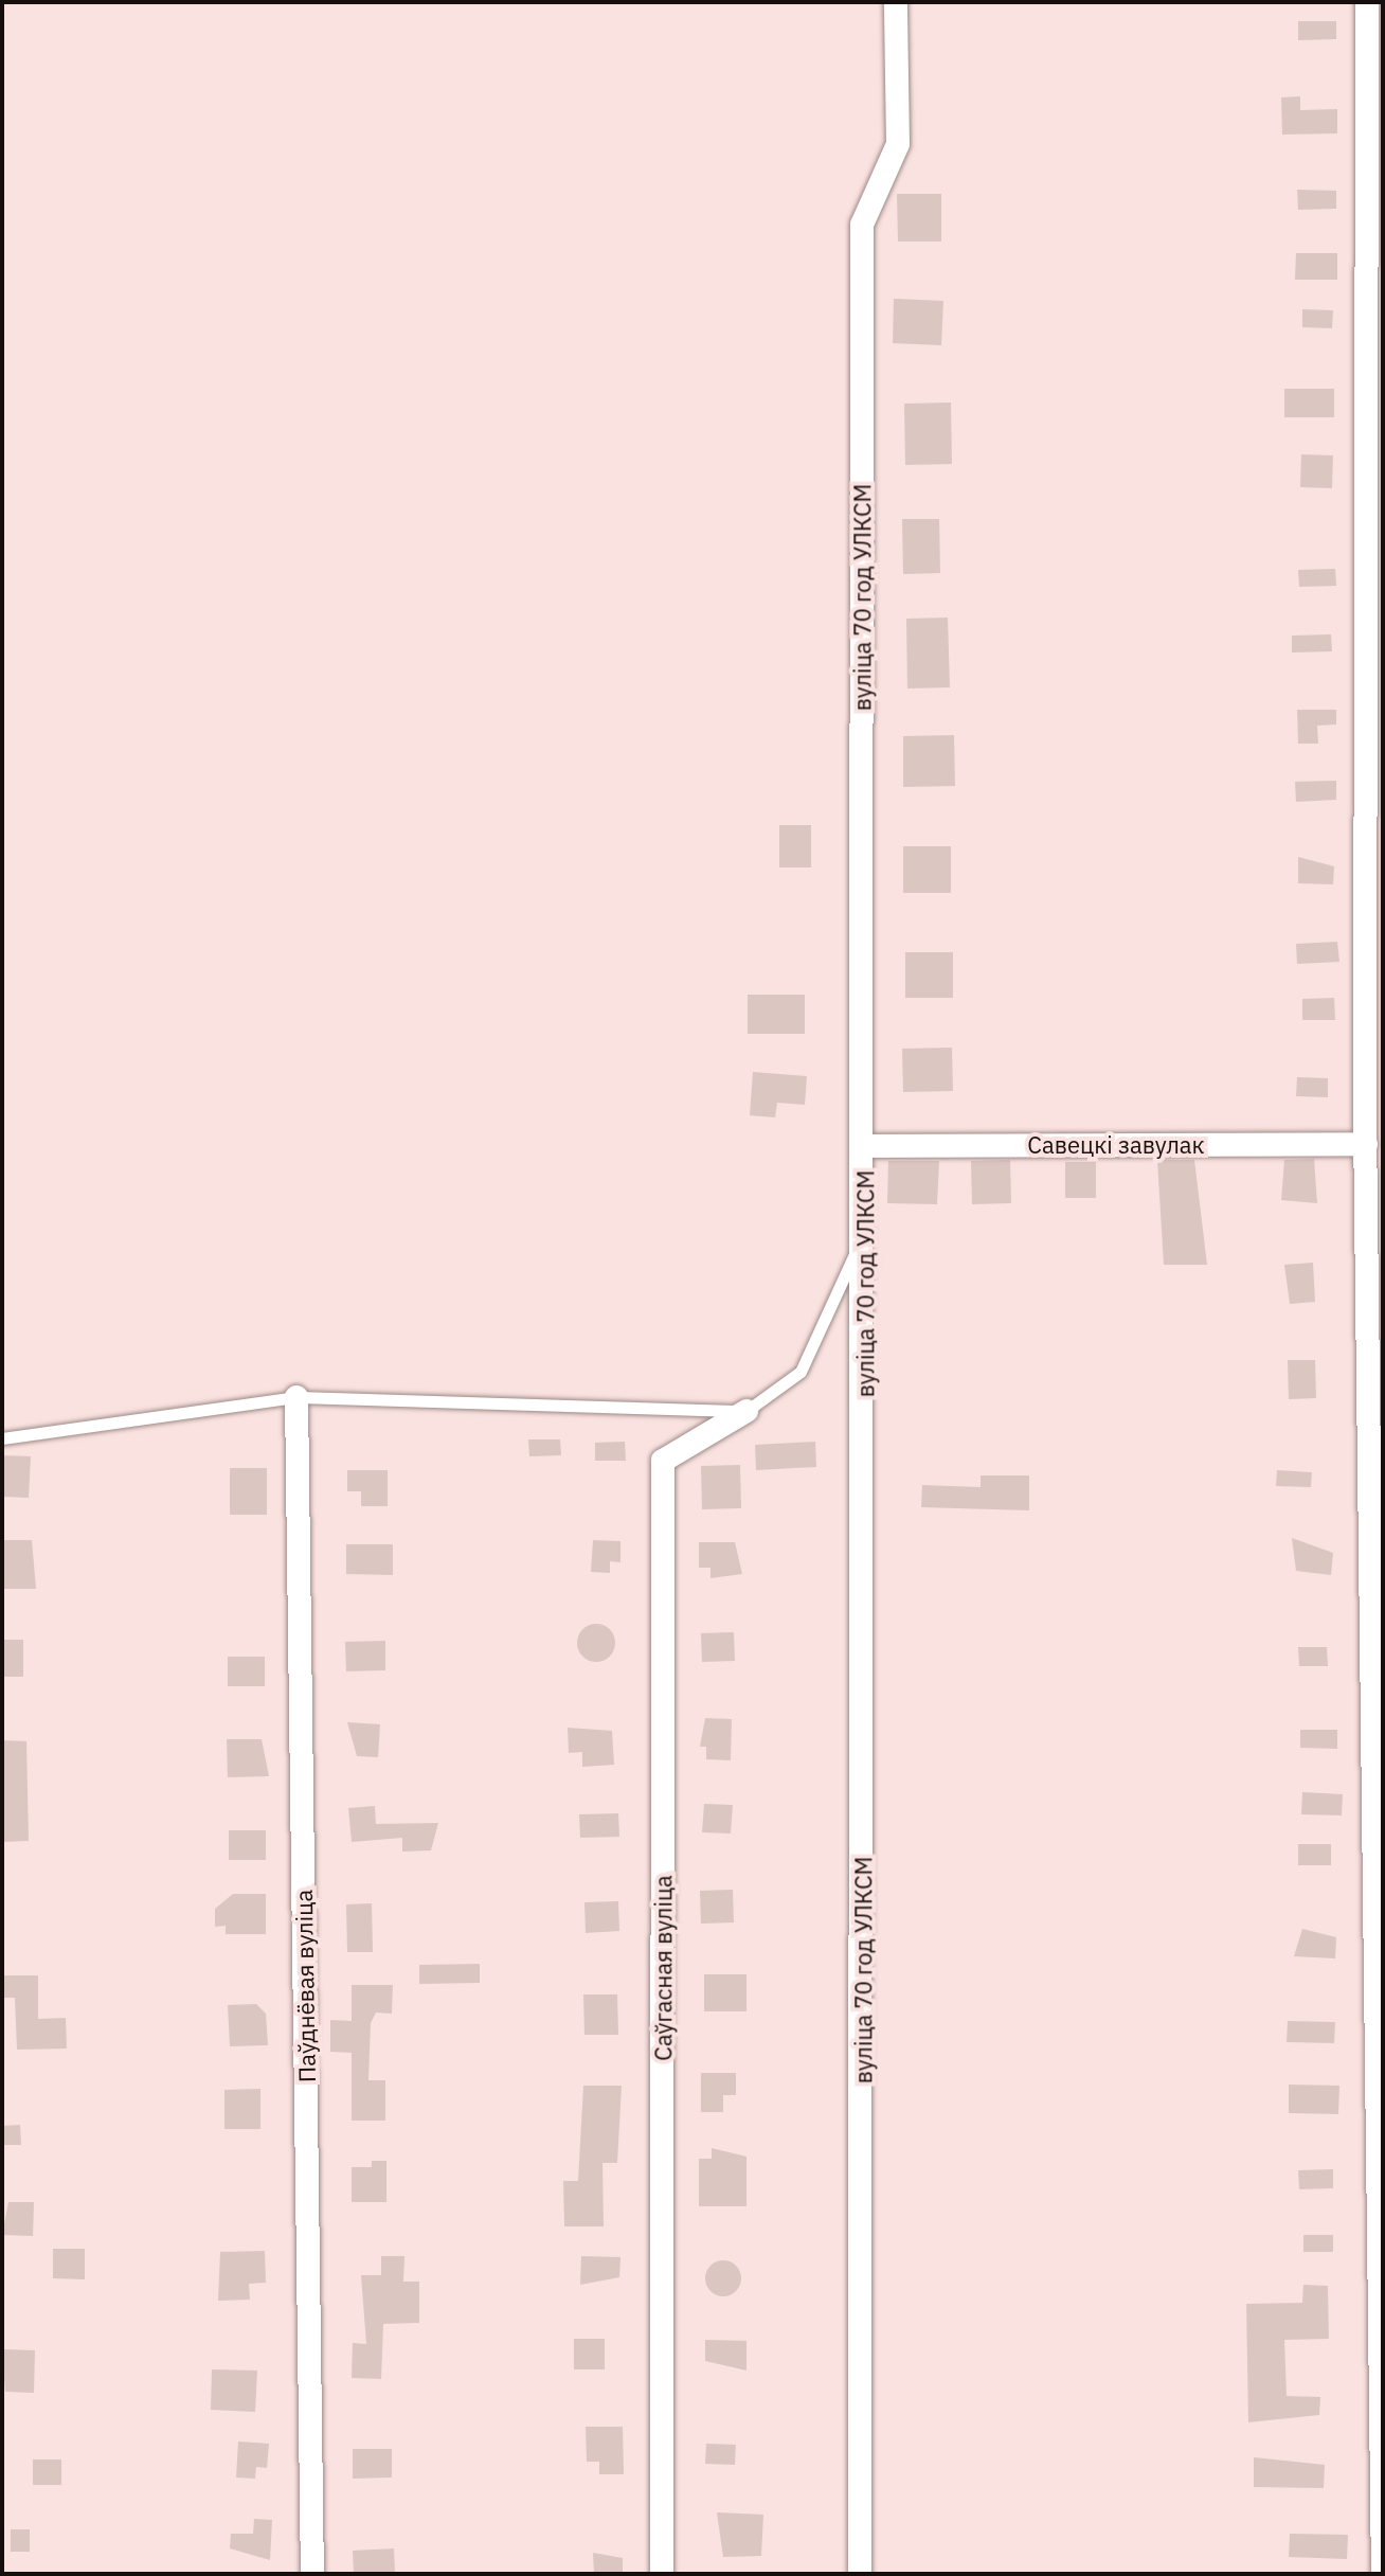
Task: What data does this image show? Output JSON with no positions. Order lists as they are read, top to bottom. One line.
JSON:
{"streets":{"street":["вуліца 70 год УЛКСМ","Савецкі завулак","Саўгасная вуліца","Паўднёвая вуліца"]},"crossings":[["вуліца 70 год УЛКСМ","Савецкі завулак"]]}
